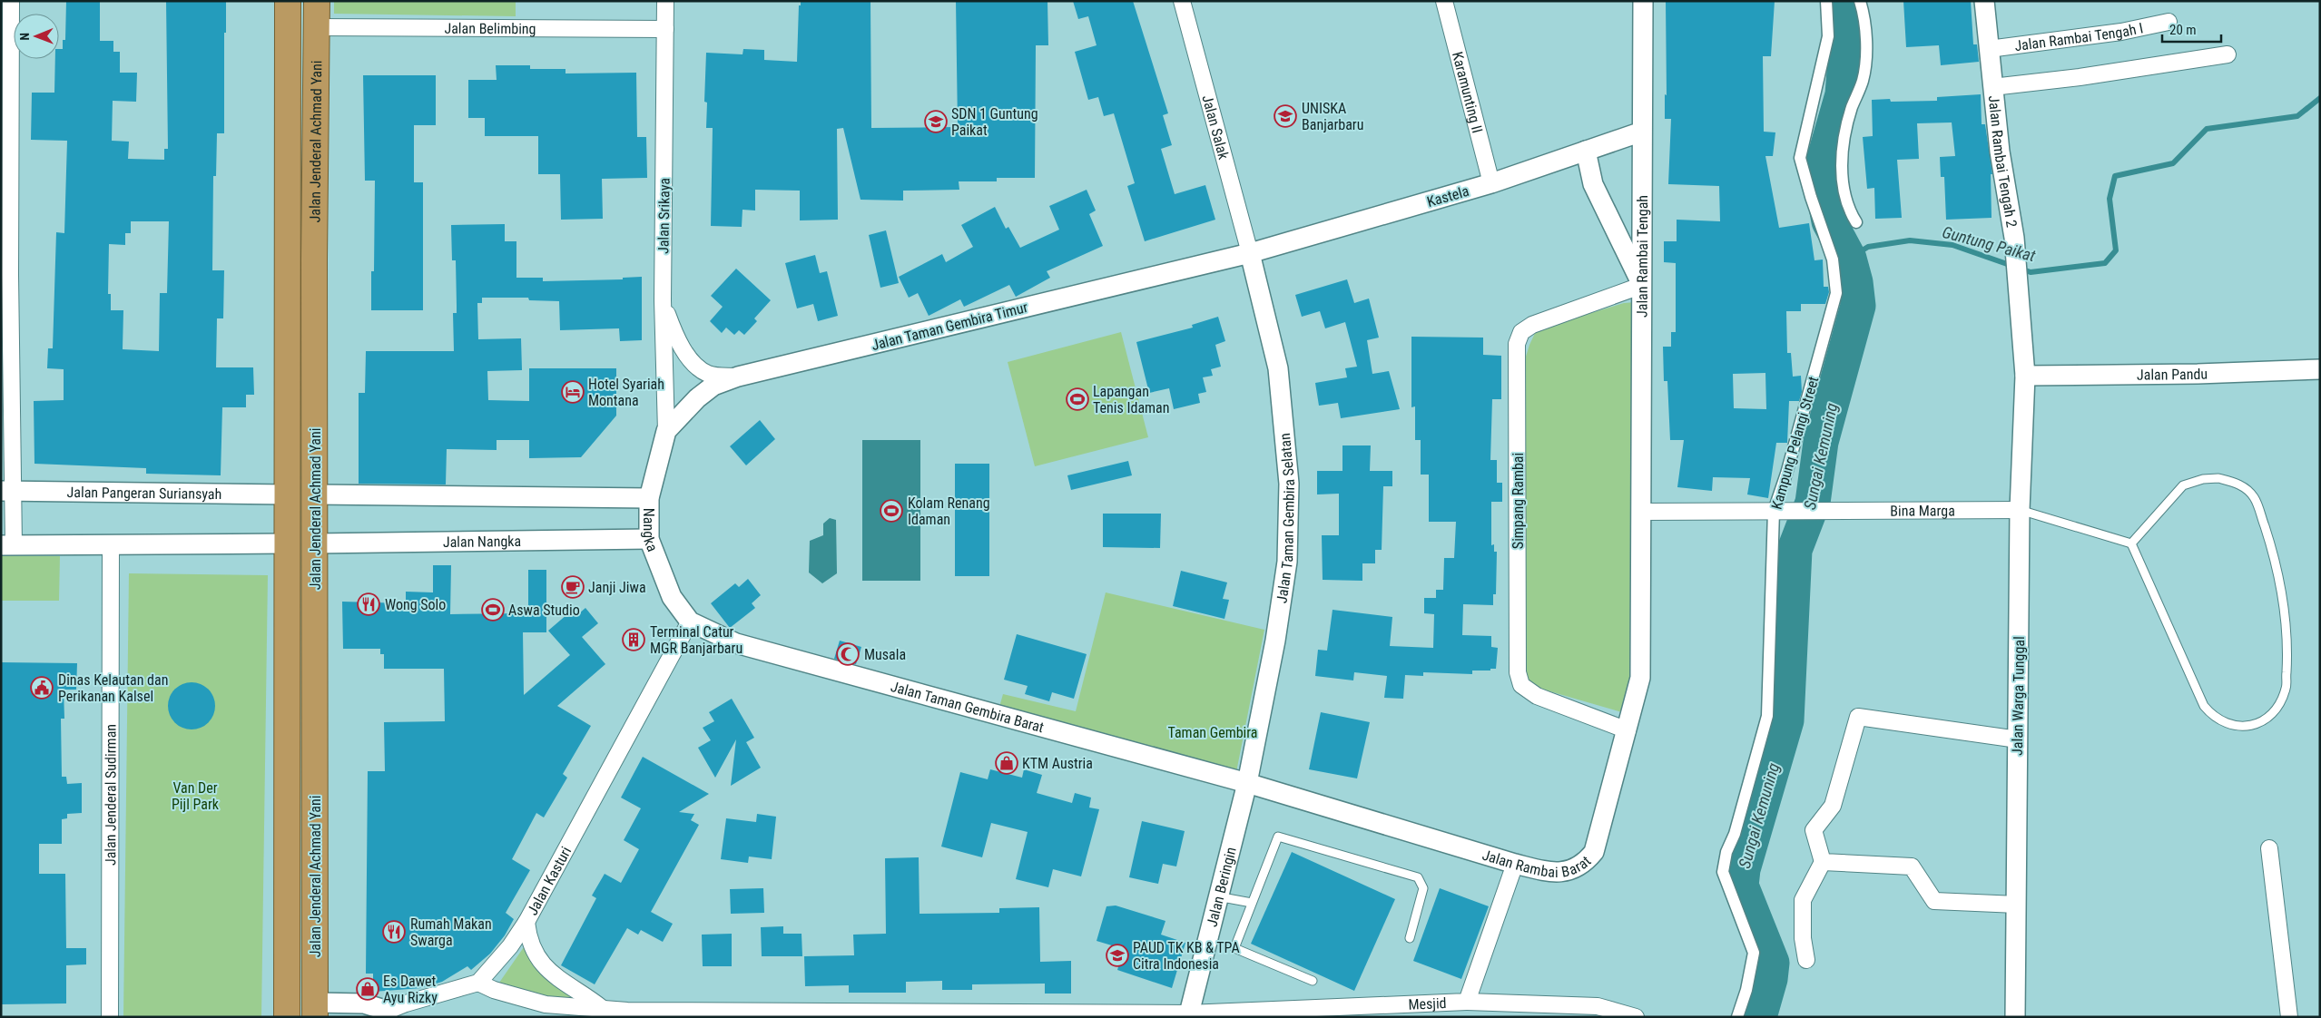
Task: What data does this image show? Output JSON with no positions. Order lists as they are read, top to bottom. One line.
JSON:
{"streets":{"highway":["Jalan Jenderal Achmad Yani"],"street":["Jalan Belimbing","Jalan Rambai Tengah I","Karamunting II","Jalan Salak","Jalan Rambai Tengah 2","Kastela","Jalan Srikaya","Jalan Rambai Tengah","Jalan Taman Gembira Timur","Jalan Pandu","Kampung Pelangi Street","Jalan Pangeran Suriansyah","Simpang Rambai","Bina Marga","Jalan Taman Gembira Selatan","Nangka","Jalan Nangka","Jalan Warga Tunggal","Jalan Taman Gembira Barat","Jalan Jenderal Sudirman","Jalan Rambai Barat","Jalan Kasturi","Jalan Beringin","Mesjid"]},"crossings":[["Jalan Belimbing","Jalan Jenderal Achmad Yani"],["Jalan Belimbing","Jalan Srikaya"],["Jalan Rambai Tengah I","Jalan Rambai Tengah 2"],["Karamunting II","Kastela"],["Jalan Salak","Kastela"],["Jalan Salak","Jalan Taman Gembira Timur"],["Jalan Salak","Jalan Taman Gembira Selatan"],["Jalan Jenderal Achmad Yani","Jalan Pangeran Suriansyah"],["Jalan Jenderal Achmad Yani","Jalan Nangka"],["Jalan Rambai Tengah 2","Jalan Pandu"],["Jalan Rambai Tengah 2","Jalan Warga Tunggal"],["Kastela","Jalan Rambai Tengah"],["Kastela","Jalan Taman Gembira Timur"],["Kastela","Jalan Taman Gembira Selatan"],["Jalan Srikaya","Jalan Taman Gembira Timur"],["Jalan Srikaya","Nangka"],["Jalan Rambai Tengah","Simpang Rambai"],["Jalan Rambai Tengah","Jalan Rambai Barat"],["Jalan Taman Gembira Timur","Jalan Taman Gembira Selatan"],["Jalan Taman Gembira Timur","Nangka"],["Jalan Pandu","Jalan Warga Tunggal"],["Kampung Pelangi Street","Bina Marga"],["Simpang Rambai","Jalan Rambai Barat"],["Bina Marga","Jalan Warga Tunggal"],["Jalan Taman Gembira Selatan","Jalan Taman Gembira Barat"],["Jalan Taman Gembira Selatan","Jalan Rambai Barat"],["Jalan Taman Gembira Selatan","Jalan Beringin"],["Nangka","Jalan Nangka"],["Nangka","Jalan Taman Gembira Barat"],["Nangka","Jalan Kasturi"],["Jalan Taman Gembira Barat","Jalan Rambai Barat"],["Jalan Taman Gembira Barat","Jalan Kasturi"],["Jalan Taman Gembira Barat","Jalan Beringin"],["Jalan Rambai Barat","Jalan Beringin"],["Jalan Rambai Barat","Mesjid"],["Jalan Kasturi","Mesjid"],["Jalan Beringin","Mesjid"]],"water":["Guntung Paikat","Sungai Kemuning"],"parks":["Taman Gembira","Van Der Pijl Park"],"places":{"school or university":["UNISKA Banjarbaru","SDN 1 Guntung Paikat","PAUD TK KB & TPA Citra Indonesia"],"hotel":["Hotel Syariah Montana"],"sports":["Lapangan Tenis Idaman","Kolam Renang Idaman","Aswa Studio"],"cafe":["Janji Jiwa"],"restaurant":["Wong Solo","Rumah Makan Swarga"],"building":["Terminal Catur MGR Banjarbaru"],"mosque":["Musala"],"public building":["Dinas Kelautan dan Perikanan Kalsel"],"shop":["KTM Austria","Es Dawet Ayu Rizky"]},"scale_bar":"20 m","north":"left"}
